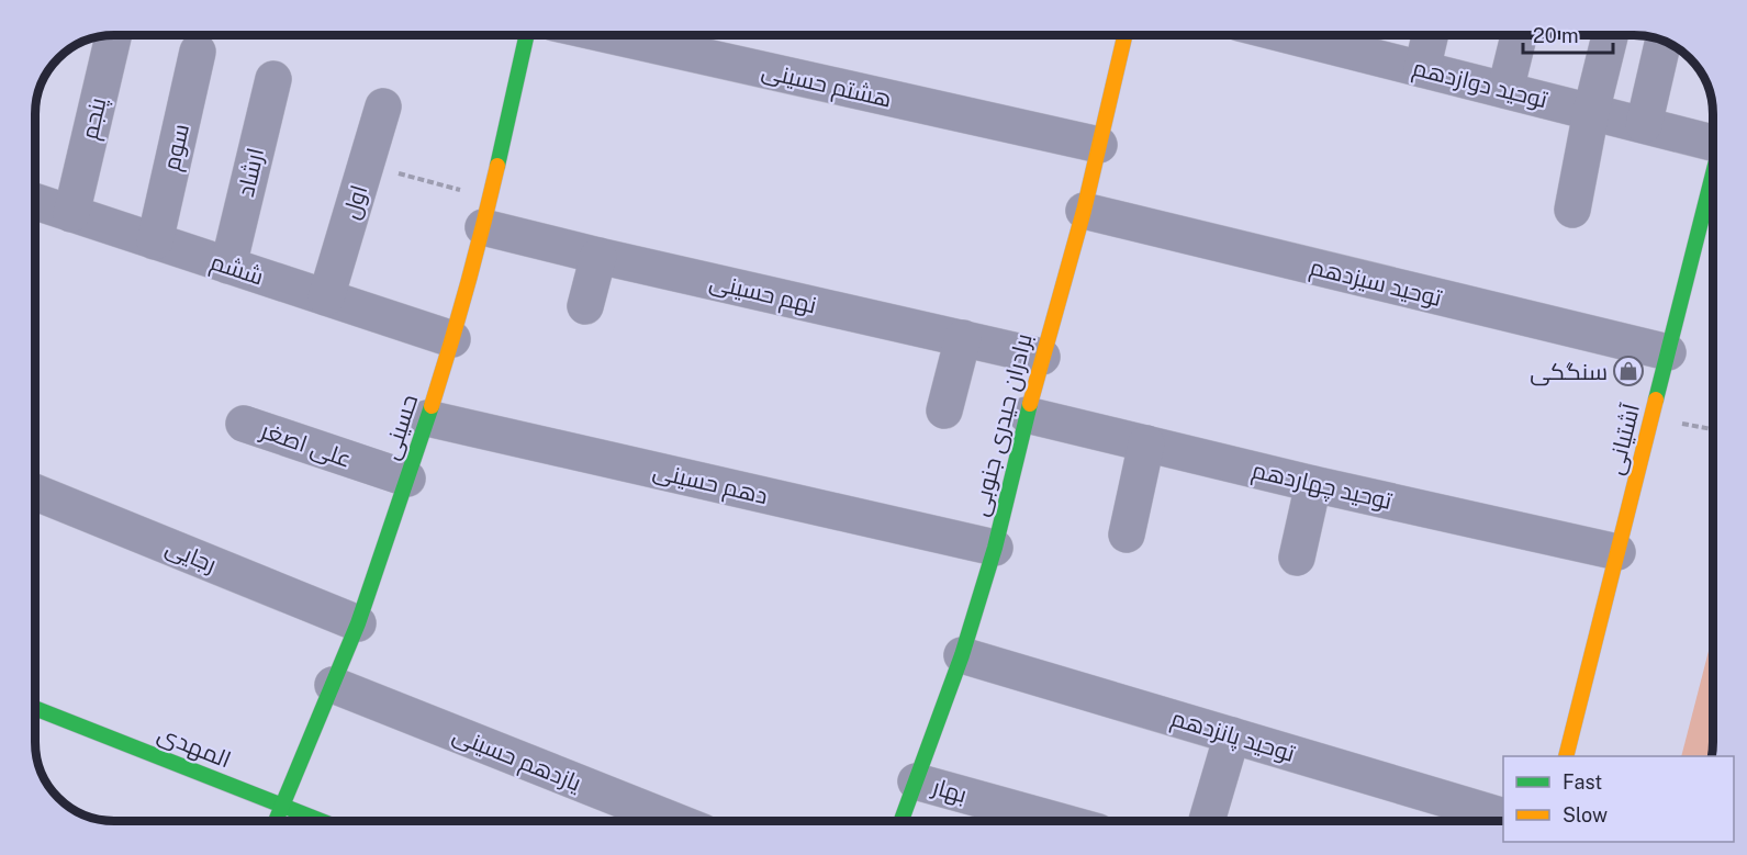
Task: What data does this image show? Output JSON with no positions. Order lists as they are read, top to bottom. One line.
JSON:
{"streets":{"street":["توحید دوازدهم","هشتم حسینی","پنجم","سوم","ارشاد","اول","ششم","توحید سیزدهم","نهم حسینی","برادران حیدری جنوبی","حسینی","آشتیانی","علی اصغر","دهم حسینی","توحید چهاردهم","رجایی","توحید پانزدهم","المهدی","یازدهم حسینی","بهار"]},"crossings":[["هشتم حسینی","برادران حیدری جنوبی"],["پنجم","ششم"],["سوم","ششم"],["ارشاد","ششم"],["اول","ششم"],["ششم","حسینی"],["توحید سیزدهم","برادران حیدری جنوبی"],["توحید سیزدهم","آشتیانی"],["نهم حسینی","برادران حیدری جنوبی"],["نهم حسینی","حسینی"],["برادران حیدری جنوبی","دهم حسینی"],["برادران حیدری جنوبی","توحید چهاردهم"],["برادران حیدری جنوبی","توحید پانزدهم"],["برادران حیدری جنوبی","بهار"],["حسینی","علی اصغر"],["حسینی","دهم حسینی"],["حسینی","رجایی"],["حسینی","المهدی"],["حسینی","یازدهم حسینی"],["آشتیانی","توحید چهاردهم"]],"places":{"shop":["سنگکی"]},"legend":["Fast","Slow"],"scale_bar":"20 m"}
